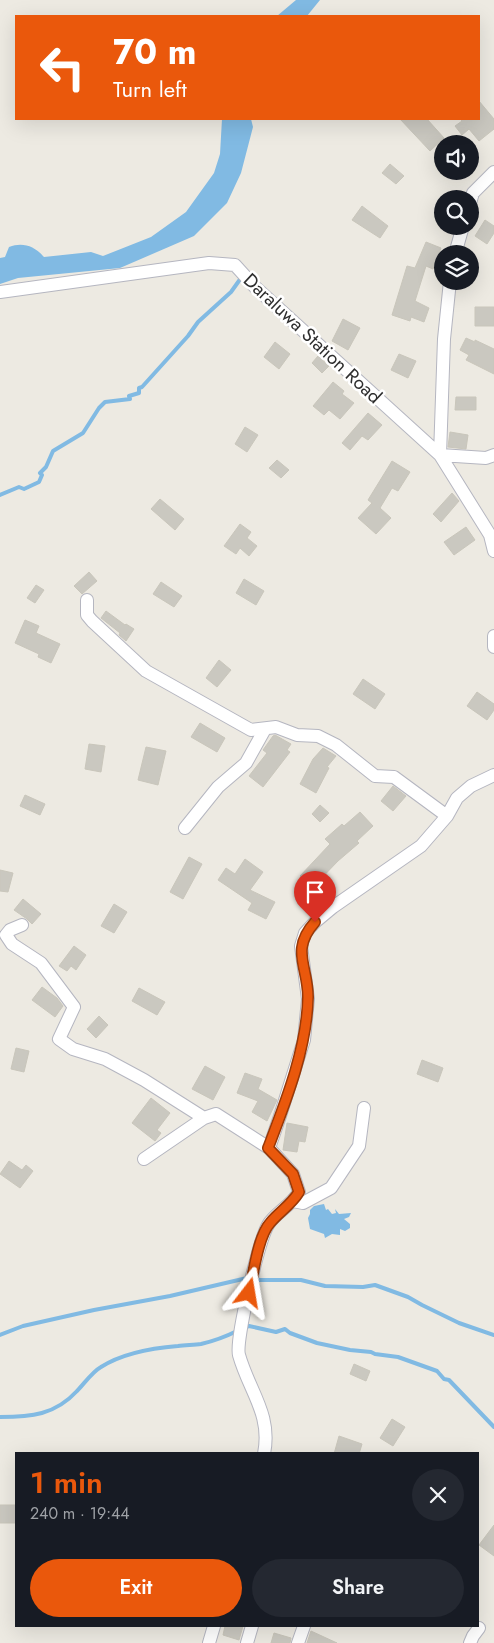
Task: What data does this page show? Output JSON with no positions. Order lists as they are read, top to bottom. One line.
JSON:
{"streets":{"street":["Daraluwa Station Road"]},"page":{"turn":["70 m","Turn left"],"heading":["1 min","240 m · 19:44"],"buttons":["Exit","Share"]}}
